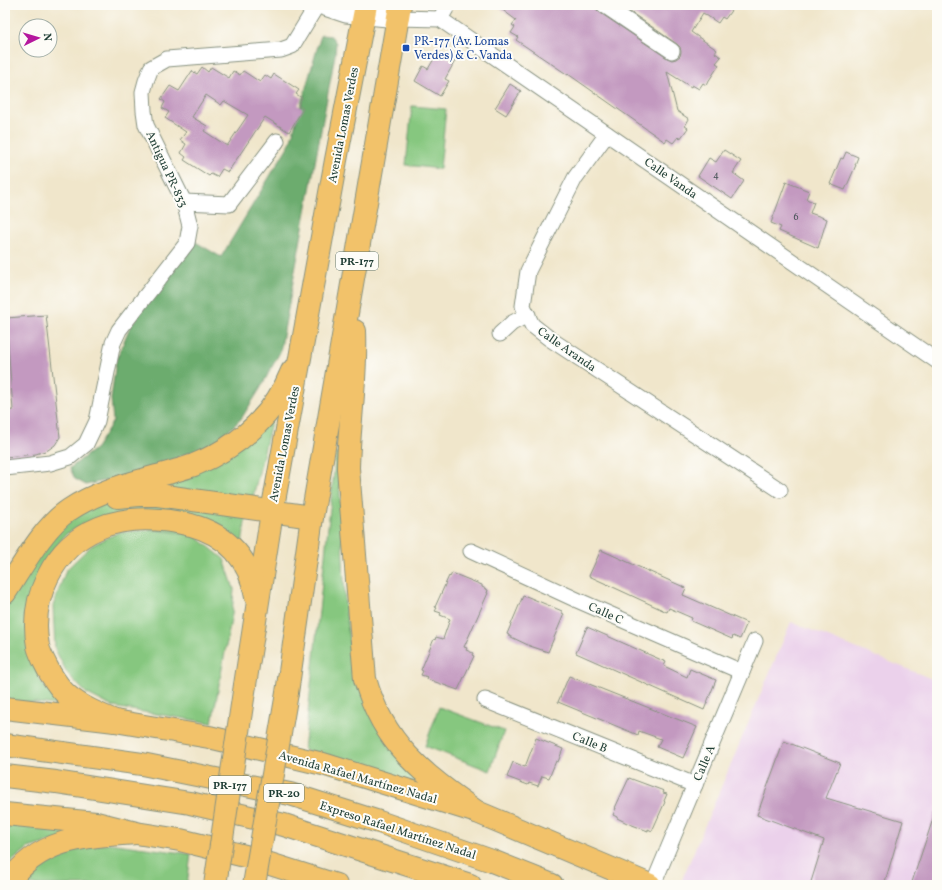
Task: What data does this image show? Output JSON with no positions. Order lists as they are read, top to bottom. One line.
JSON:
{"streets":{"main road":["Avenida Lomas Verdes","PR-177","Avenida Rafael Martínez Nadal","PR-20","Expreso Rafael Martínez Nadal"],"street":["Antigua PR-833","Calle Vanda","Calle Aranda","Calle C","Calle B","Calle A"]},"crossings":[["Calle Vanda","Calle Aranda"],["Calle C","Calle A"],["Calle B","Calle A"]],"places":{"transit":["PR-177 (Av. Lomas Verdes) & C. Vanda"]},"house_numbers":["4","6"],"north":"right"}
